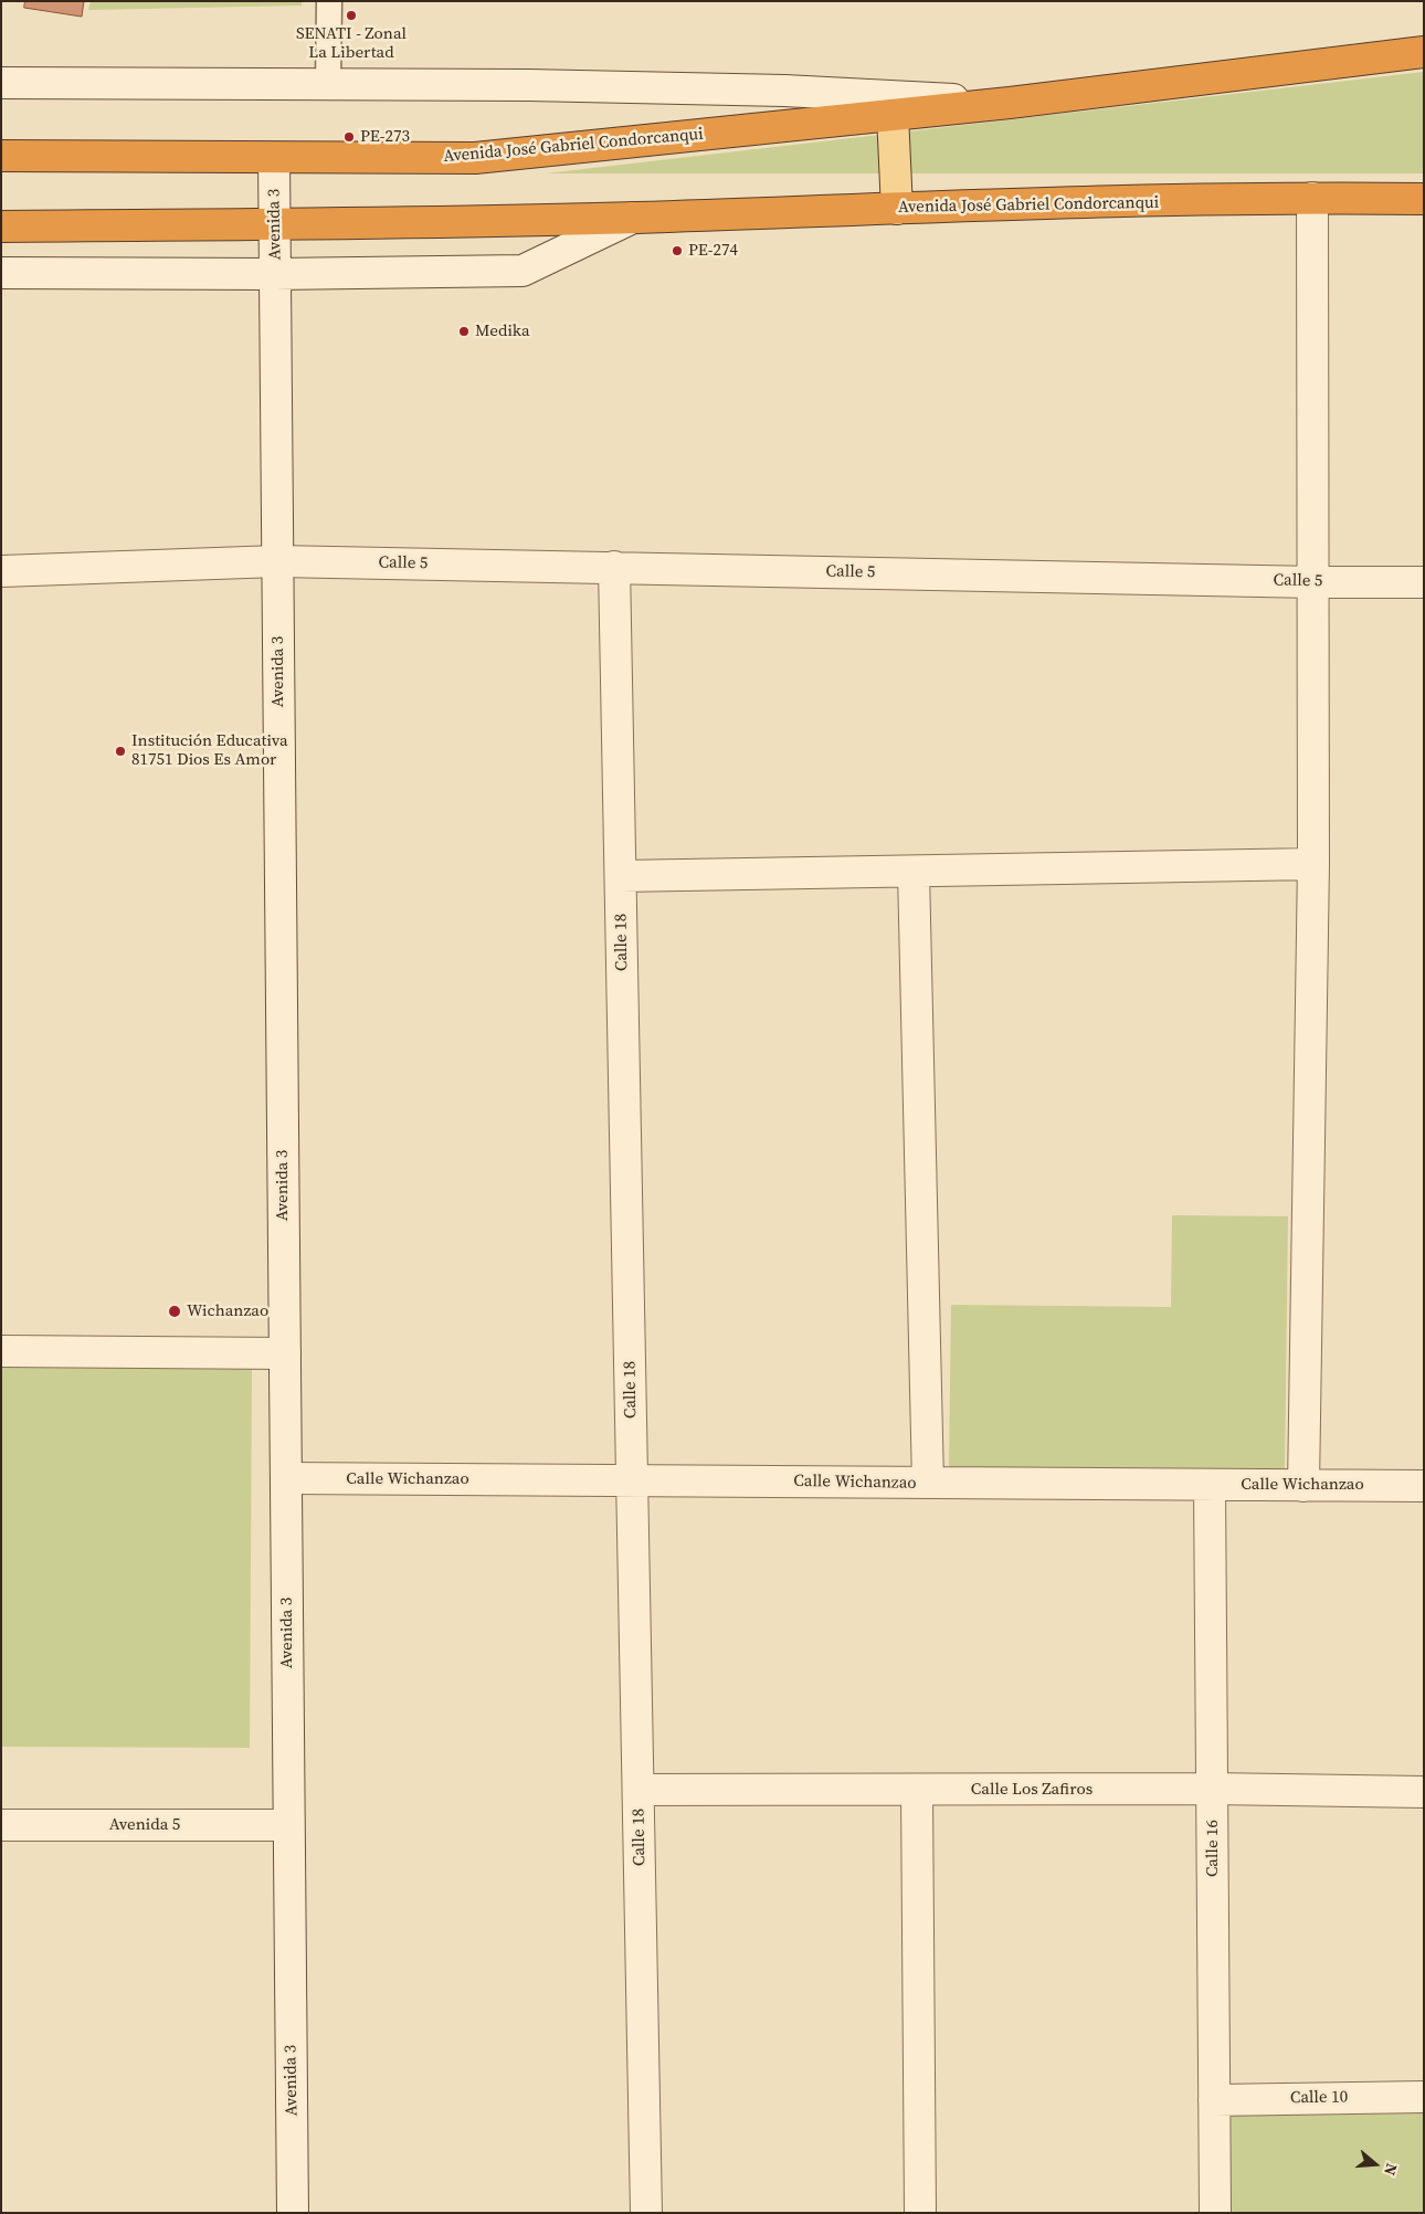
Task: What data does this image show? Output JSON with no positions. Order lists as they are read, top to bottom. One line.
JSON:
{"streets":{"highway":["Avenida José Gabriel Condorcanqui"],"street":["Avenida 3","Calle 5","Calle 18","Calle Wichanzao","Calle Los Zafiros","Avenida 5","Calle 16","Calle 10"]},"crossings":[["Avenida José Gabriel Condorcanqui","Avenida 3"],["Avenida 3","Calle 5"],["Avenida 3","Calle Wichanzao"],["Avenida 3","Avenida 5"],["Calle 5","Calle 18"],["Calle 18","Calle Wichanzao"],["Calle 18","Calle Los Zafiros"],["Calle Wichanzao","Calle 16"],["Calle Los Zafiros","Calle 16"],["Calle 16","Calle 10"]],"places":["SENATI - Zonal La Libertad","PE-273","PE-274","Medika","Institución Educativa 81751 Dios Es Amor","Wichanzao"],"north":"right"}
